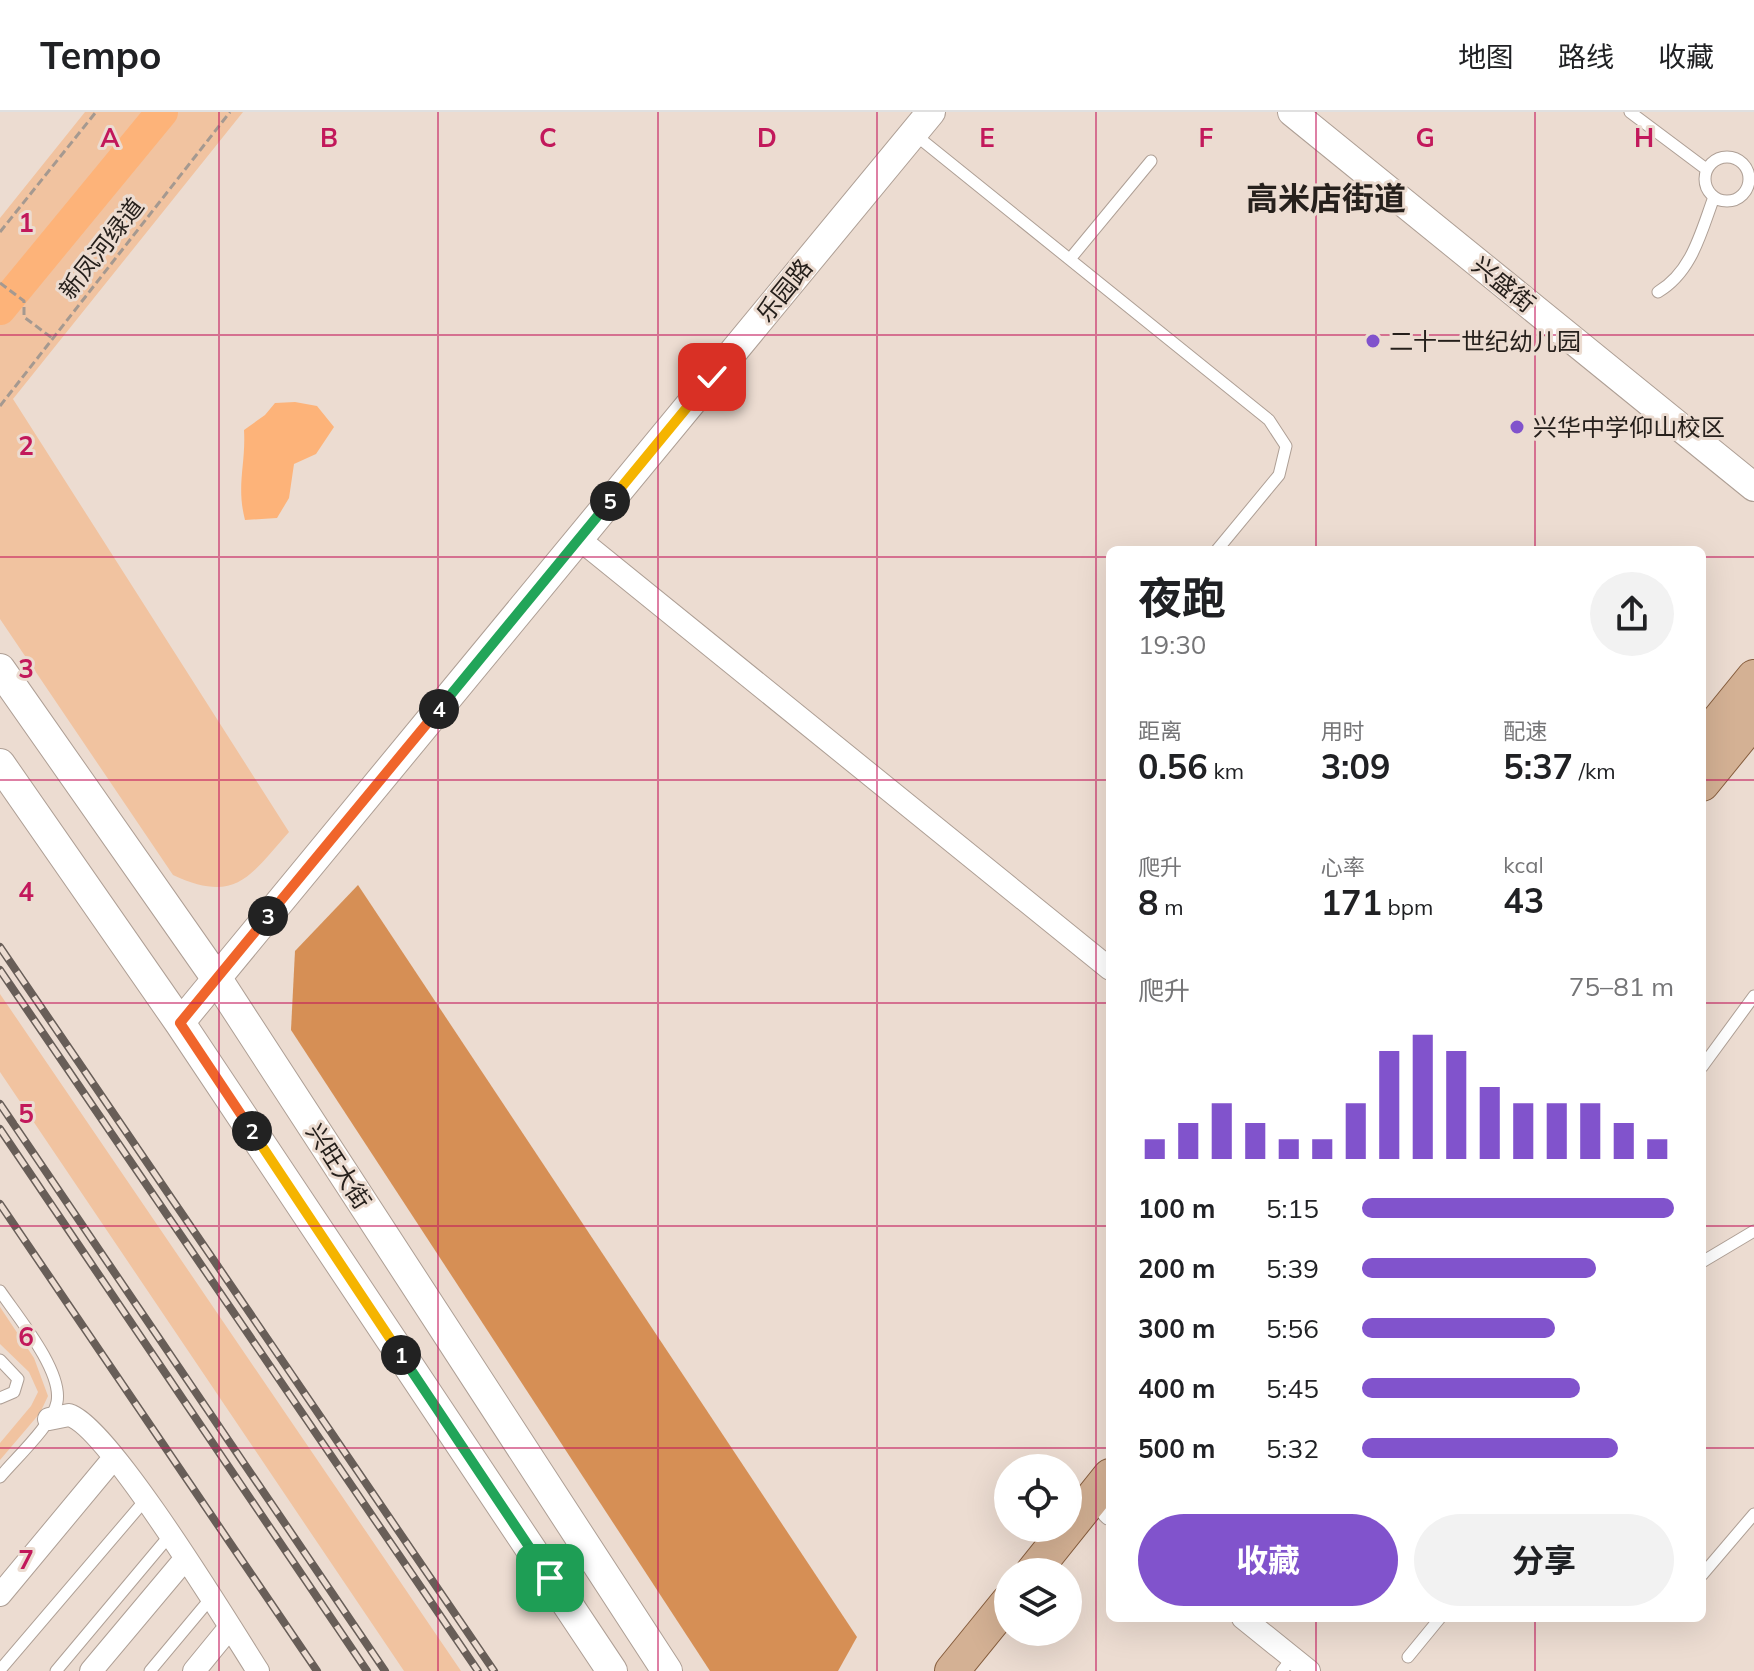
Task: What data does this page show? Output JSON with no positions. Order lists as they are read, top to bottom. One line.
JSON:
{"streets":{"main road":["兴旺大街"],"street":["兴盛街","乐园路"],"path":["新凤河绿道"]},"crossings":[["乐园路","兴旺大街"]],"districts":["高米店街道"],"places":["二十一世纪幼儿园","兴华中学仰山校区"],"page":{"header":"Tempo","nav":["地图","路线","收藏"],"pins":["5","4","3","2","1"],"heading":["夜跑","19:30"],"stats":[["距离","0.56 km"],["用时","3:09"],["配速","5:37 /km"],["爬升","8 m"],["心率","171 bpm"],["kcal","43"]],"chart":["爬升","75–81 m"],"list":[{"name":"100 m","note":"5:15"},{"name":"200 m","note":"5:39"},{"name":"300 m","note":"5:56"},{"name":"400 m","note":"5:45"},{"name":"500 m","note":"5:32"}],"buttons":["收藏","分享"]},"grid":{"columns":["A","B","C","D","E","F","G","H"],"rows":["1","2","3","4","5","6","7"]}}
